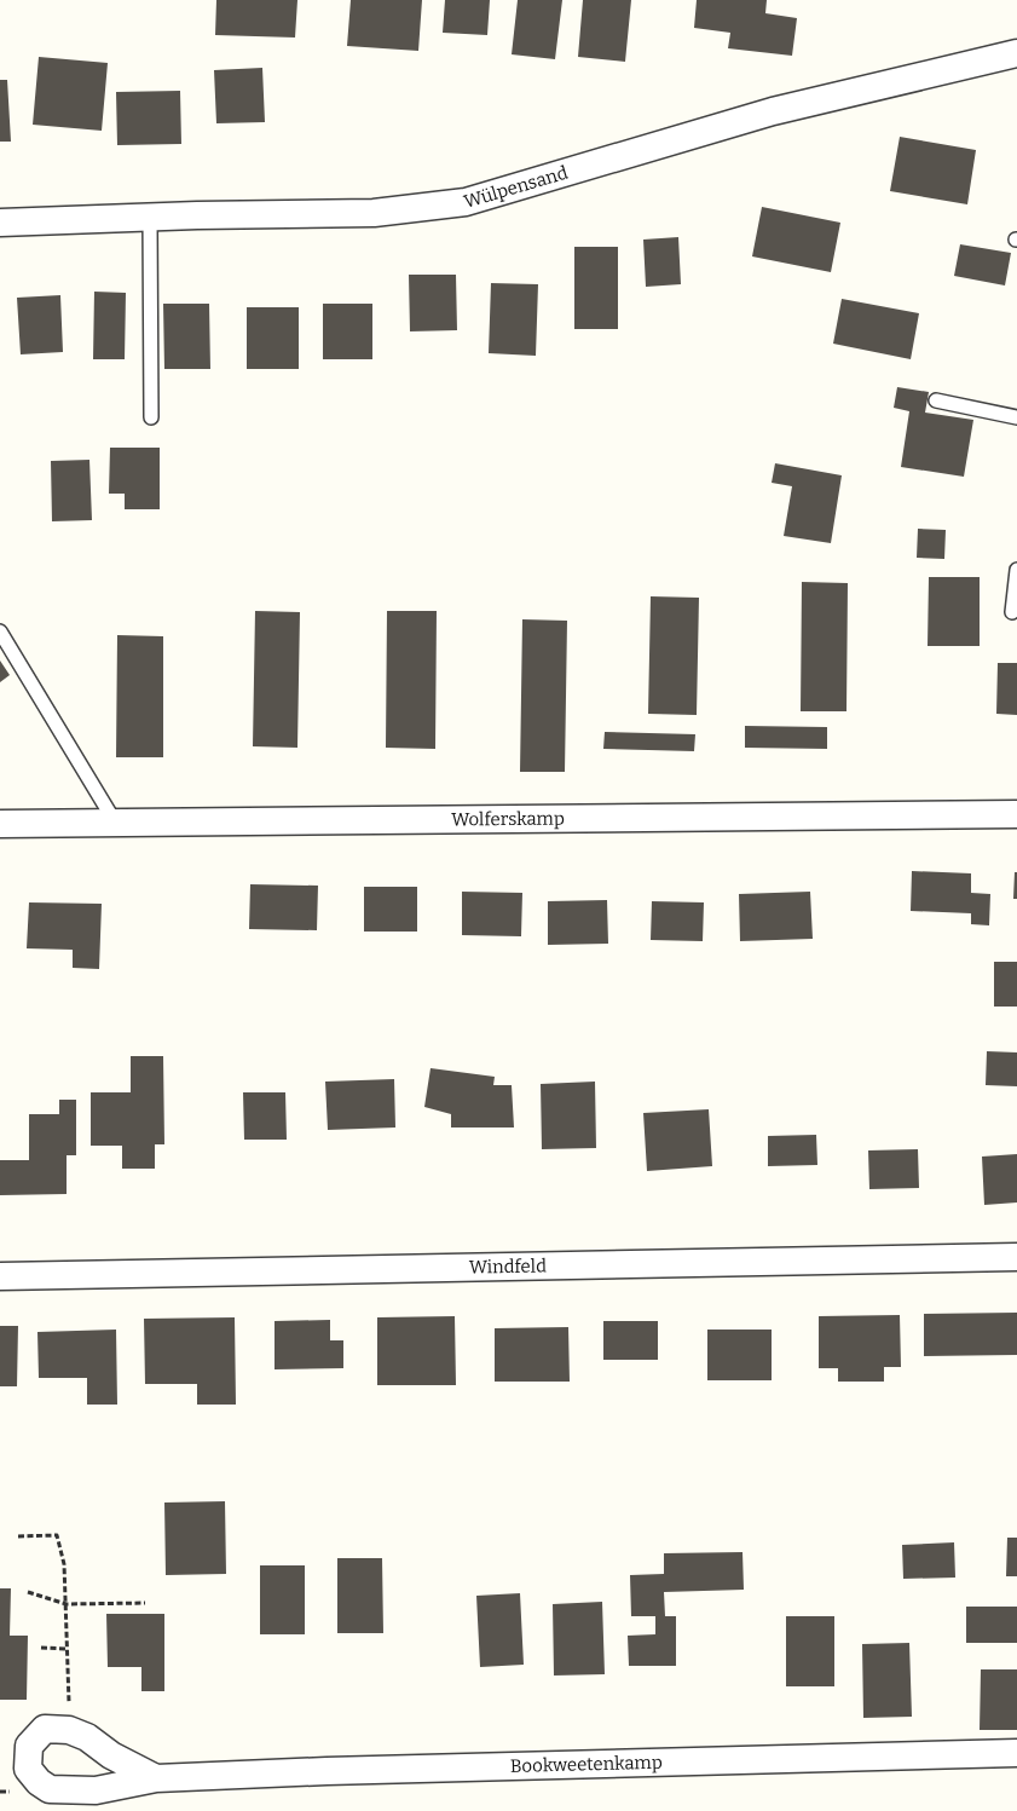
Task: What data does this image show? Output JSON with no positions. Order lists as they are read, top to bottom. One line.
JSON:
{"streets":{"street":["Wülpensand","Wolferskamp","Windfeld","Bookweetenkamp"]}}
